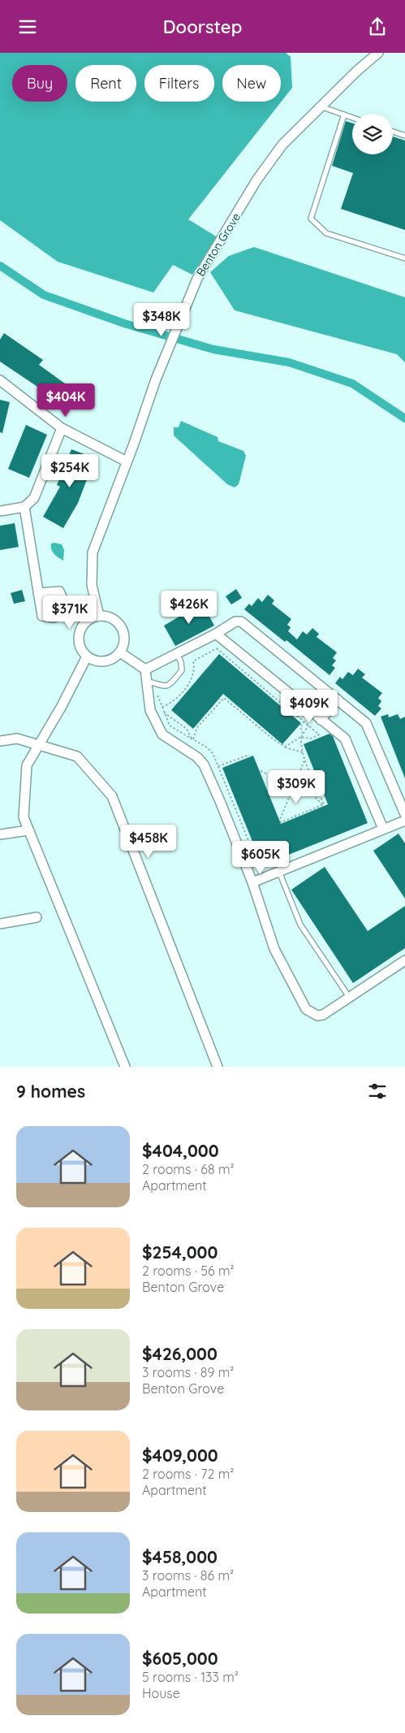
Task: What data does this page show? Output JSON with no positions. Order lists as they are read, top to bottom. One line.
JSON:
{"streets":{"street":["Benton Grove"]},"page":{"header":"Doorstep","chip":["Buy","Rent","Filters","New"],"price":["$348K","$404K","$254K","$426K","$371K","$409K","$309K","$458K","$605K"],"heading":"9 homes","list":[{"name":"$404,000","note":"2 rooms · 68 m² · Apartment"},{"name":"$254,000","note":"2 rooms · 56 m² · Benton Grove"},{"name":"$426,000","note":"3 rooms · 89 m² · Benton Grove"},{"name":"$409,000","note":"2 rooms · 72 m² · Apartment"},{"name":"$458,000","note":"3 rooms · 86 m² · Apartment"},{"name":"$605,000","note":"5 rooms · 133 m² · House"}]}}
